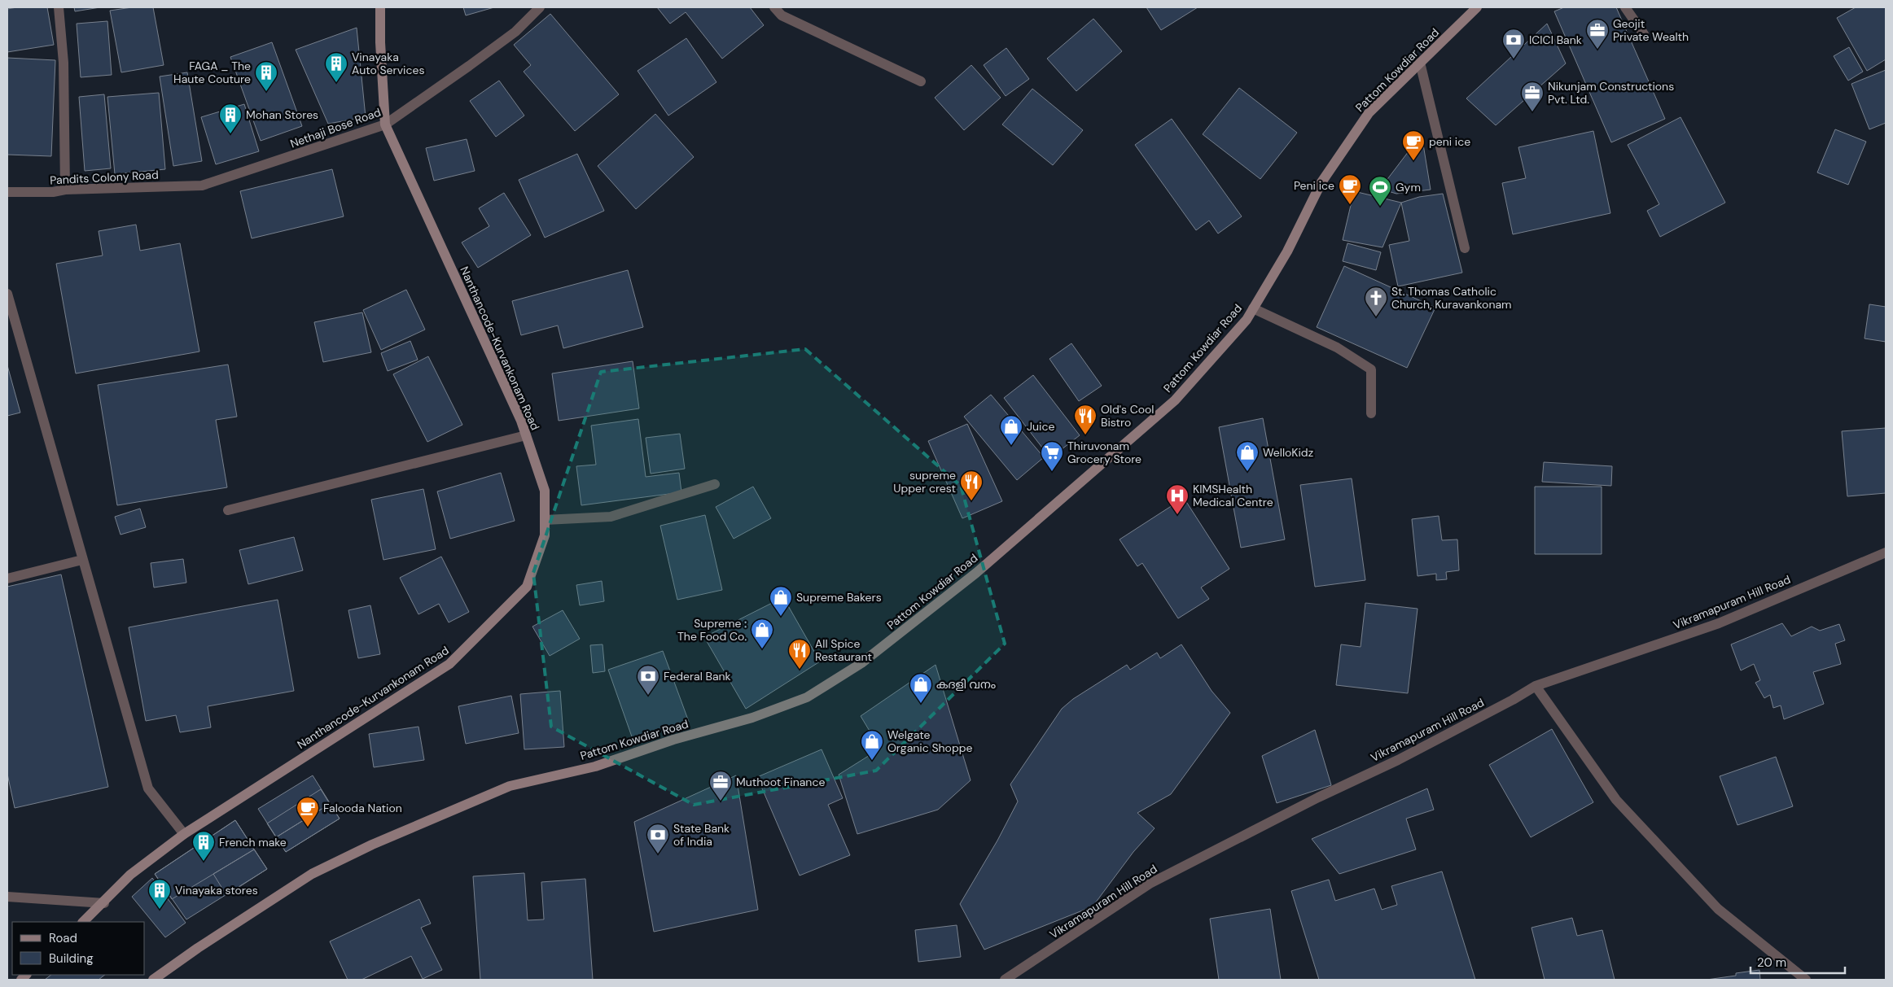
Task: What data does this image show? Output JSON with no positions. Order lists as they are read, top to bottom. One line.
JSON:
{"streets":{"main road":["Pattom Kowdiar Road","Nanthancode-Kurvankonam Road"],"street":["Nethaji Bose Road","Pandits Colony Road","Vikramapuram Hill Road"]},"crossings":[["Nethaji Bose Road","Pandits Colony Road"],["Nethaji Bose Road","Nanthancode-Kurvankonam Road"]],"places":{"office":["Geojit Private Wealth","Nikunjam Constructions Pvt. Ltd.","Muthoot Finance"],"bank":["ICICI Bank","Federal Bank","State Bank of India"],"building":["Vinayaka Auto Services","FAGA _ The Haute Couture","Mohan Stores","French make","Vinayaka stores"],"cafe":["peni ice","Peni ice","Falooda Nation"],"sports":["Gym"],"church":["St. Thomas Catholic Church, Kuravankonam"],"restaurant":["Old's Cool Bistro","supreme Upper crest","All Spice Restaurant"],"shop":["Juice","WelloKidz","Supreme Bakers","Supreme : The Food Co.","കദളി വനം","Welgate Organic Shoppe"],"supermarket":["Thiruvonam Grocery Store"],"hospital":["KIMSHealth Medical Centre"]},"legend":["Road","Building"],"scale_bar":"20 m"}
